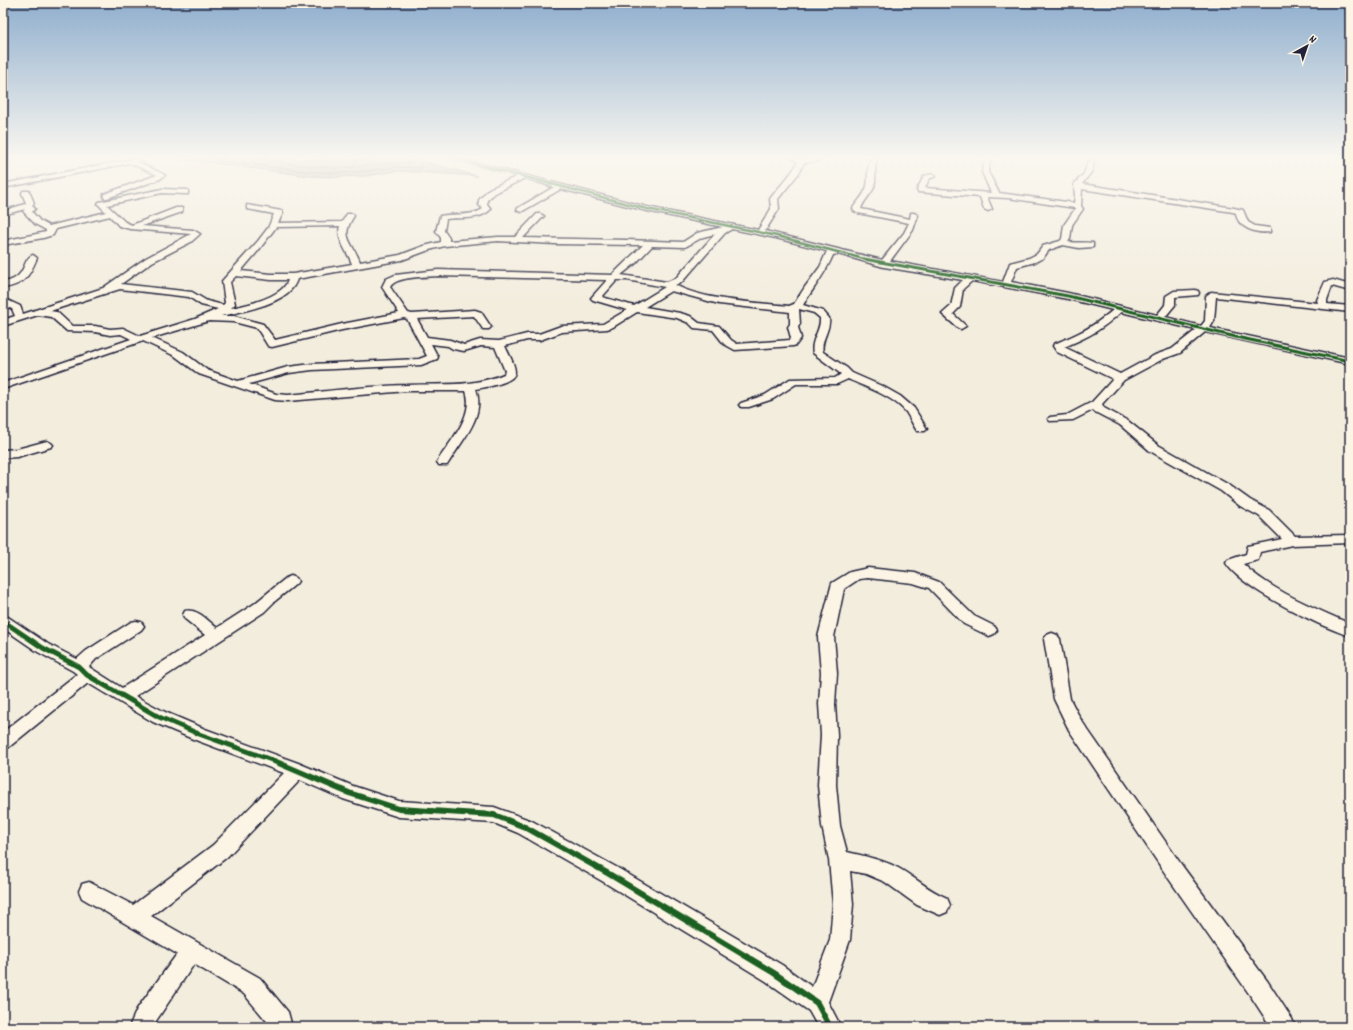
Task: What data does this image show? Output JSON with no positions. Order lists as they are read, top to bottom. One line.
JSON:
{"north":"top right"}
